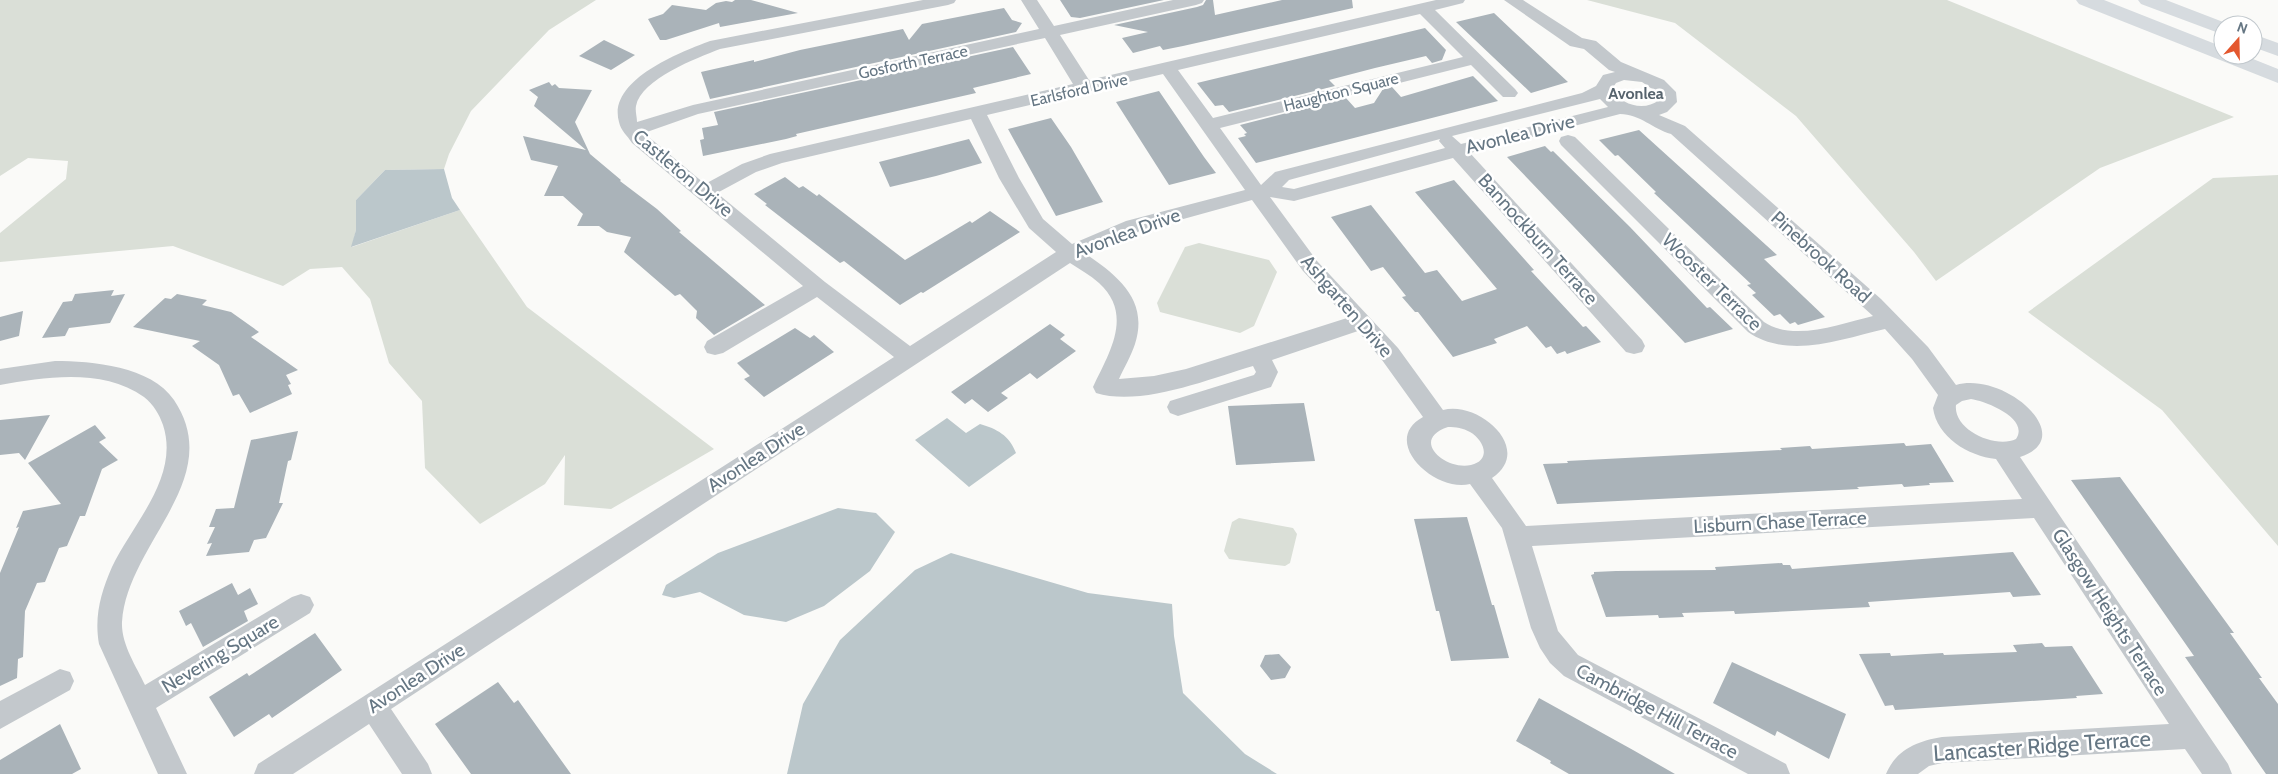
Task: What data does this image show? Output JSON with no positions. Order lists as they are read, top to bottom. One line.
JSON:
{"streets":{"street":["Gosforth Terrace","Earlsford Drive","Haughton Square","Avonlea Drive","Castleton Drive","Bannockburn Terrace","Pinebrook Road","Wooster Terrace","Ashgarten Drive","Lisburn Chase Terrace","Glasgow Heights Terrace","Nevering Square","Cambridge Hill Terrace","Lancaster Ridge Terrace"]},"crossings":[["Gosforth Terrace","Castleton Drive"],["Earlsford Drive","Castleton Drive"],["Avonlea Drive","Castleton Drive"],["Avonlea Drive","Bannockburn Terrace"],["Avonlea Drive","Pinebrook Road"],["Avonlea Drive","Ashgarten Drive"],["Pinebrook Road","Wooster Terrace"],["Pinebrook Road","Glasgow Heights Terrace"],["Ashgarten Drive","Cambridge Hill Terrace"],["Lisburn Chase Terrace","Glasgow Heights Terrace"],["Lisburn Chase Terrace","Cambridge Hill Terrace"],["Glasgow Heights Terrace","Lancaster Ridge Terrace"]],"districts":["Avonlea"],"north":"top"}
